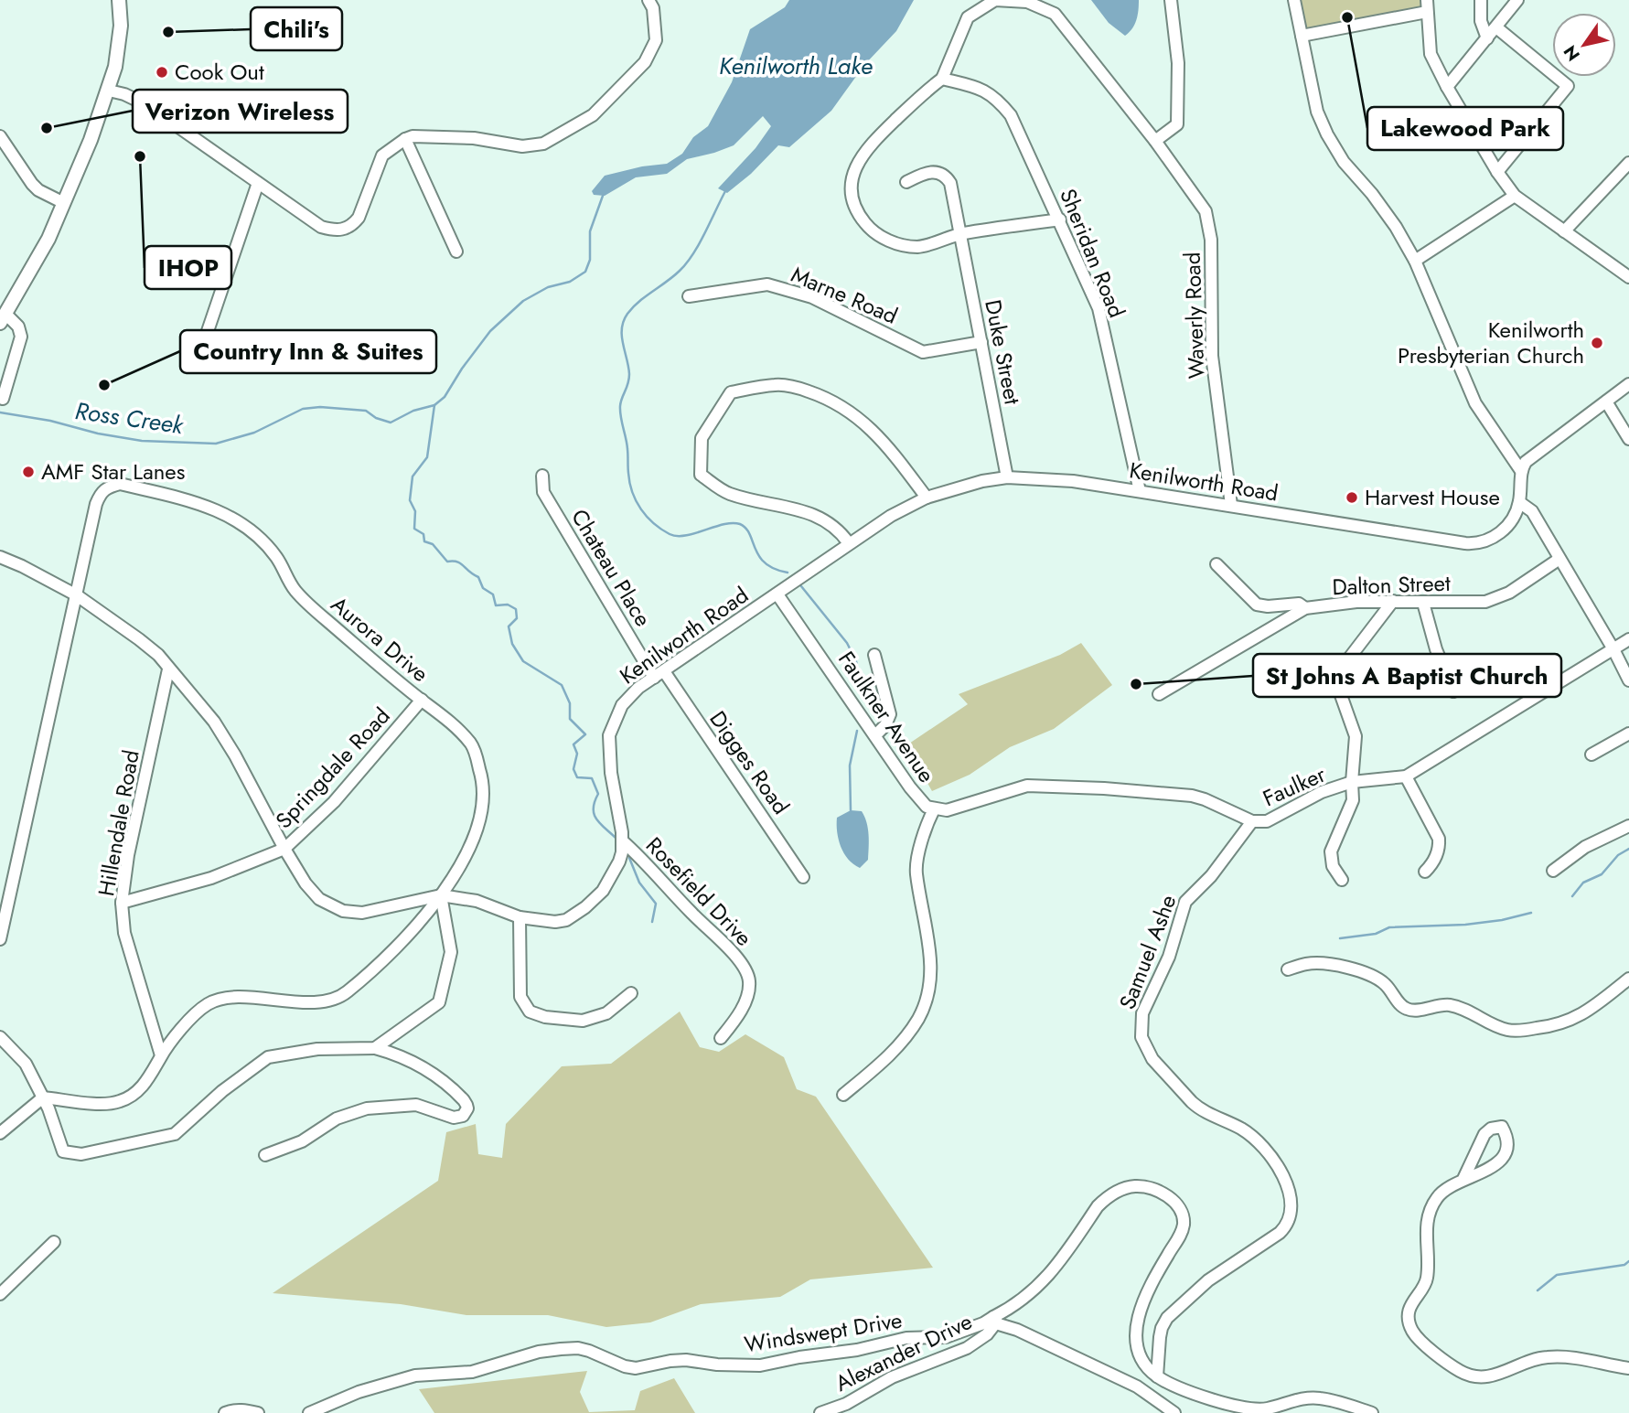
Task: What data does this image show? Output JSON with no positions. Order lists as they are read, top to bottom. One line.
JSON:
{"streets":{"street":["Sheridan Road","Marne Road","Waverly Road","Duke Street","Kenilworth Road","Chateau Place","Dalton Street","Aurora Drive","Faulkner Avenue","Digges Road","Springdale Road","Faulker","Hillendale Road","Rosefield Drive","Samuel Ashe","Windswept Drive","Alexander Drive"]},"crossings":[["Sheridan Road","Waverly Road"],["Sheridan Road","Kenilworth Road"],["Marne Road","Duke Street"],["Waverly Road","Kenilworth Road"],["Duke Street","Kenilworth Road"],["Kenilworth Road","Chateau Place"],["Kenilworth Road","Aurora Drive"],["Kenilworth Road","Faulkner Avenue"],["Kenilworth Road","Digges Road"],["Kenilworth Road","Springdale Road"],["Kenilworth Road","Hillendale Road"],["Kenilworth Road","Rosefield Drive"],["Chateau Place","Digges Road"],["Aurora Drive","Springdale Road"],["Aurora Drive","Hillendale Road"],["Faulkner Avenue","Faulker"],["Faulkner Avenue","Samuel Ashe"],["Springdale Road","Hillendale Road"],["Faulker","Samuel Ashe"],["Samuel Ashe","Windswept Drive"],["Windswept Drive","Alexander Drive"]],"water":["Kenilworth Lake","Ross Creek"],"places":["Lakewood Park","Chili's","Cook Out","Verizon Wireless","IHOP","Kenilworth Presbyterian Church","Country Inn & Suites","AMF Star Lanes","Harvest House","St Johns A Baptist Church"],"north":"bottom left"}
